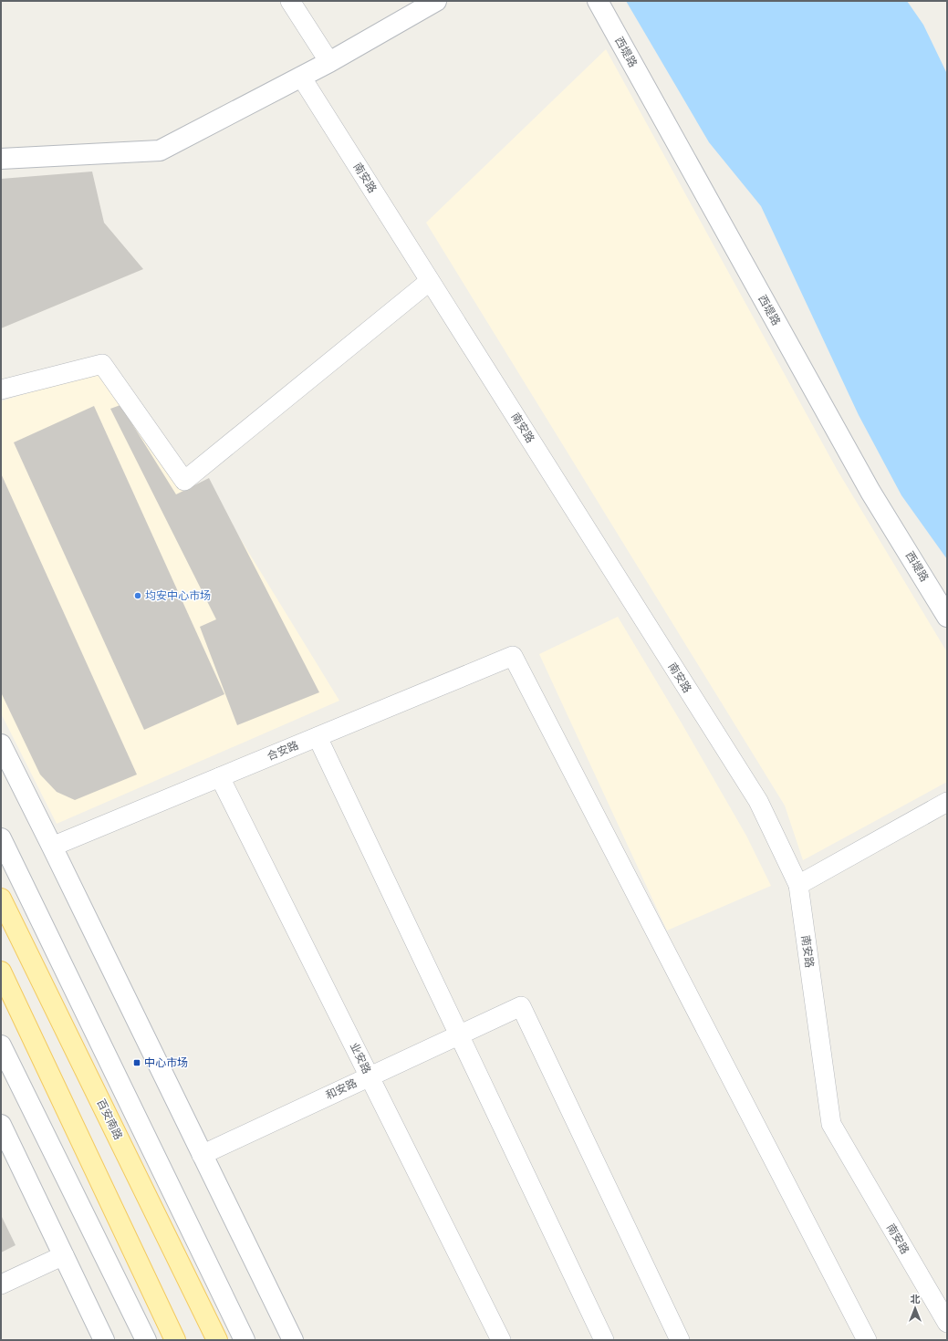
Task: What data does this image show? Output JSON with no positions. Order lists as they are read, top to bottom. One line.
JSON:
{"streets":{"main road":["百安南路"],"street":["西堤路","南安路","合安路","业安路","和安路"]},"crossings":[["合安路","业安路"],["业安路","和安路"]],"places":{"other":["均安中心市场"],"transit":["中心市场"]},"north":"top"}
